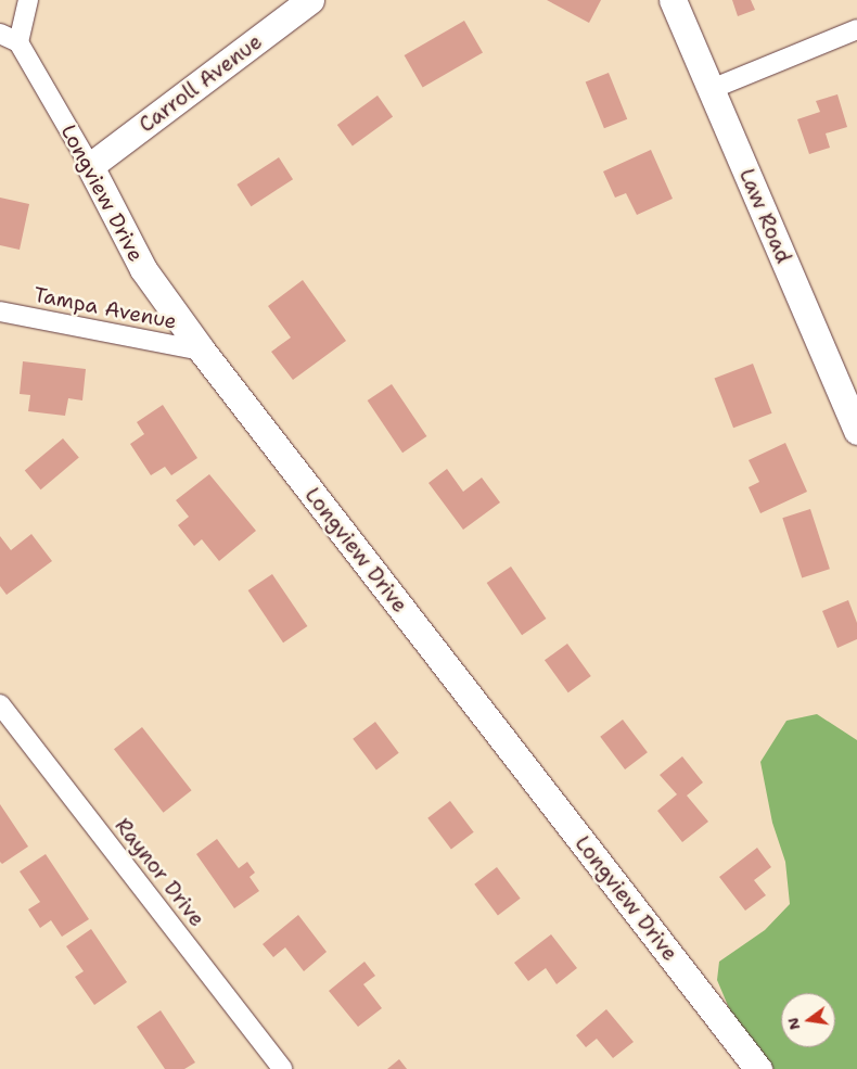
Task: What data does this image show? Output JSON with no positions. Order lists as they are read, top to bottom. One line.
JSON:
{"streets":{"street":["Carroll Avenue","Longview Drive","Law Road","Tampa Avenue","Raynor Drive"]},"crossings":[["Carroll Avenue","Longview Drive"],["Longview Drive","Tampa Avenue"]],"north":"left"}
